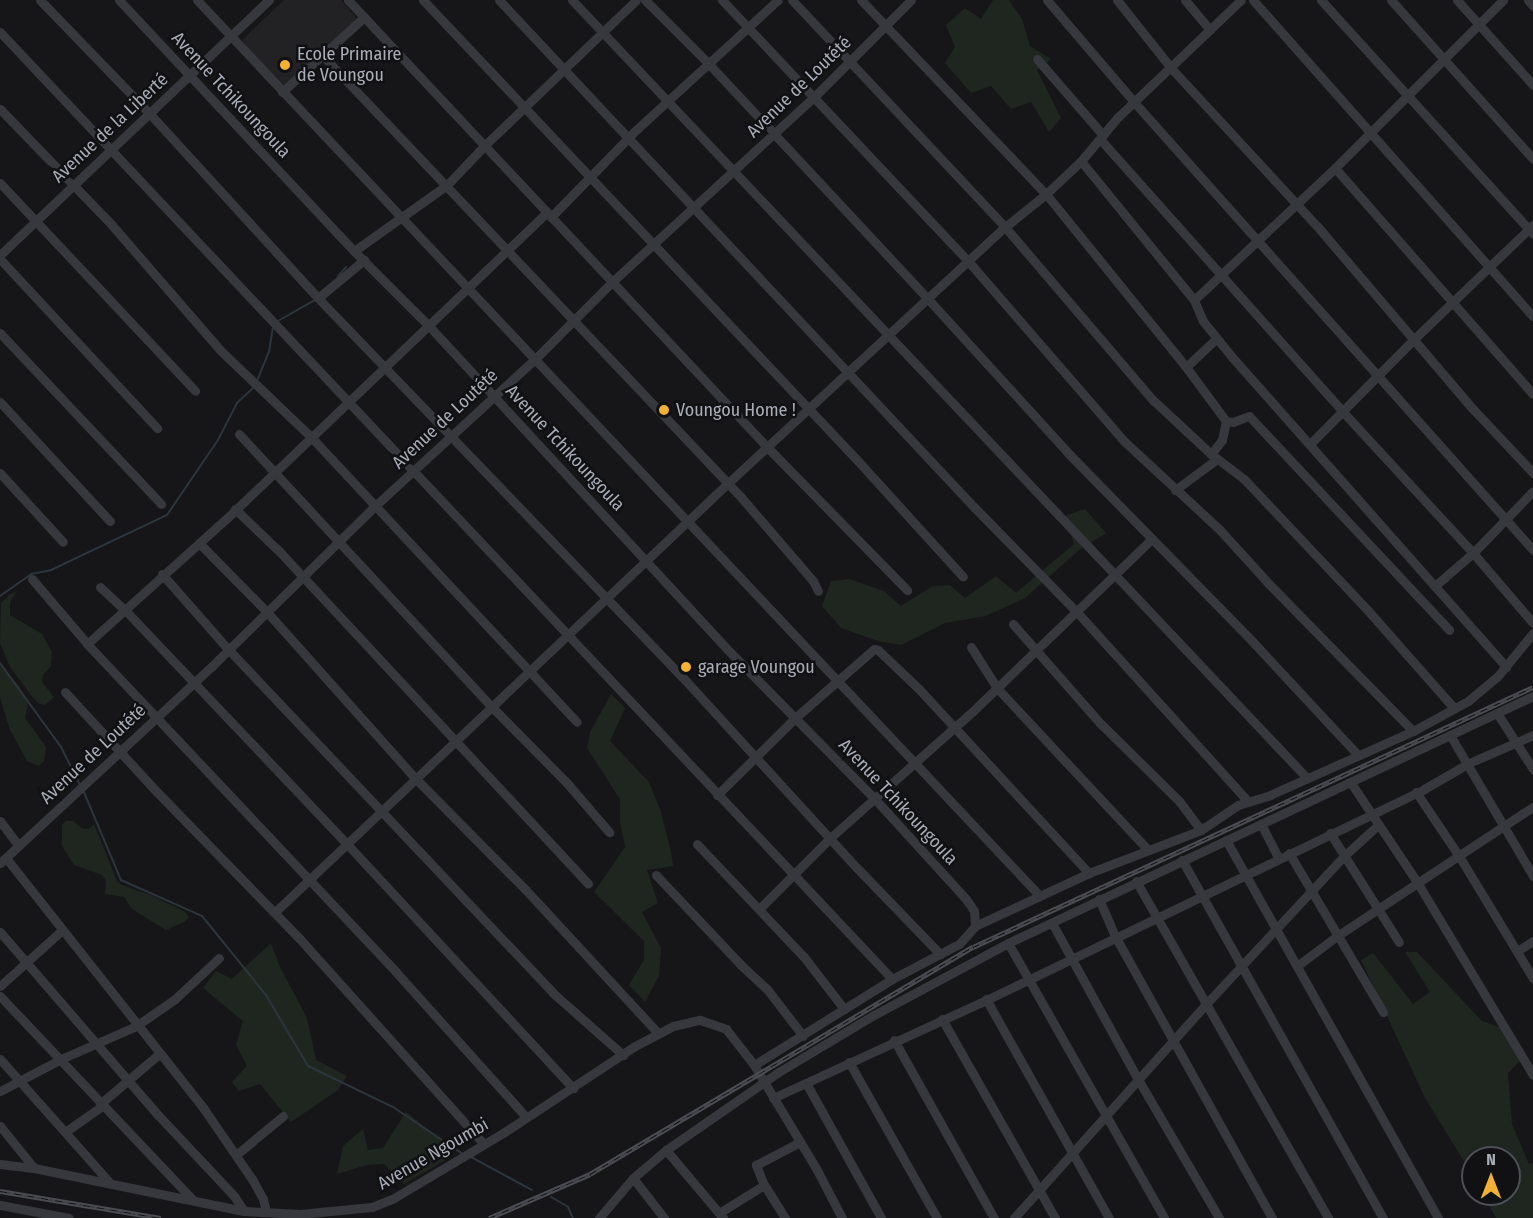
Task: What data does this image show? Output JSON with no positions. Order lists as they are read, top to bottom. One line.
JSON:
{"streets":{"street":["Avenue de Loutété","Avenue Tchikoungoula","Avenue de la Liberté","Avenue Ngoumbi"]},"crossings":[["Avenue de Loutété","Avenue Tchikoungoula"],["Avenue Tchikoungoula","Avenue de la Liberté"]],"places":["Ecole Primaire de Voungou","Voungou Home !","garage Voungou"],"north":"top"}
